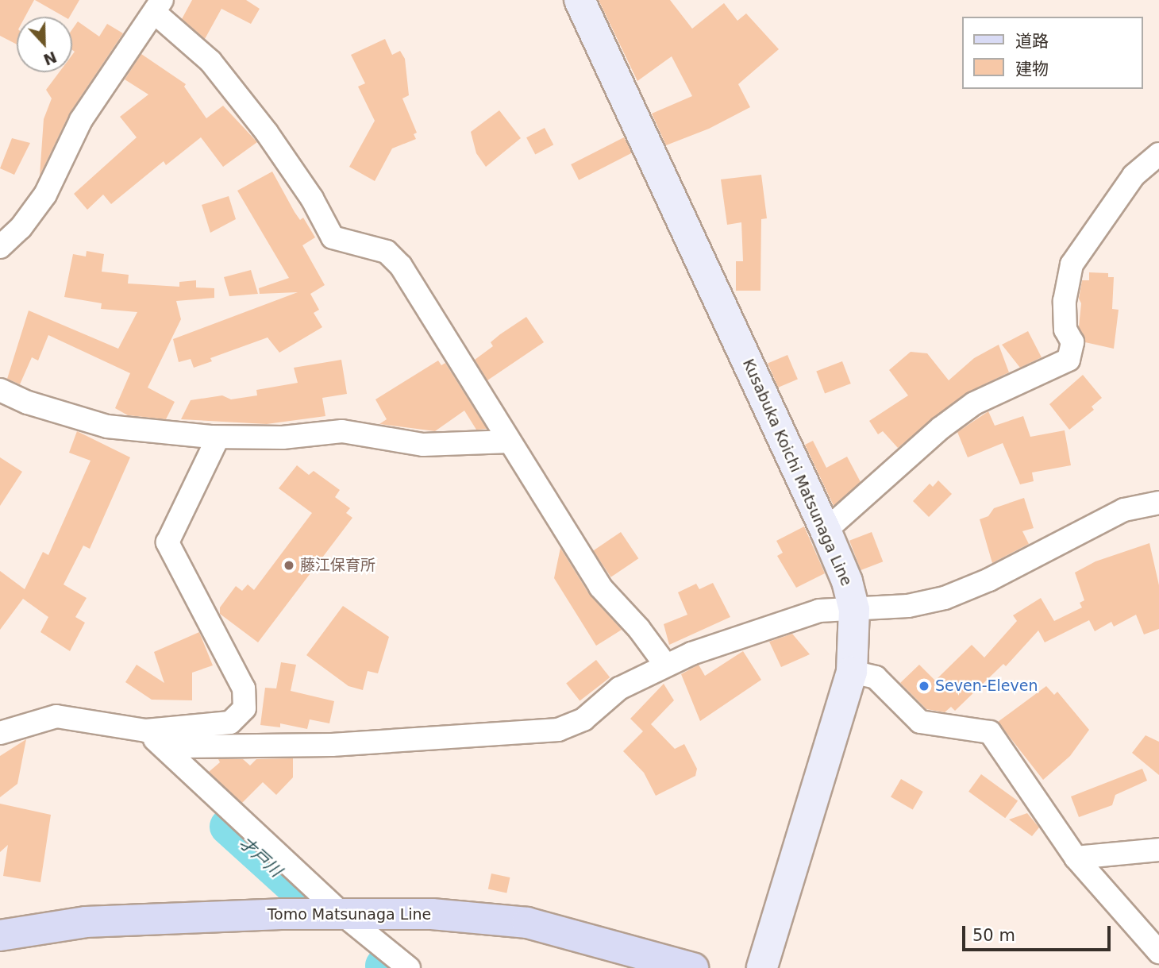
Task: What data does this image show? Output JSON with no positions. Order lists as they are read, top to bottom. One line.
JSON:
{"streets":{"main road":["Kusabuka Koichi Matsunaga Line","Tomo Matsunaga Line"]},"water":["才戸川"],"places":["藤江保育所","Seven-Eleven"],"legend":["道路","建物"],"scale_bar":"50 m","north":"bottom"}
